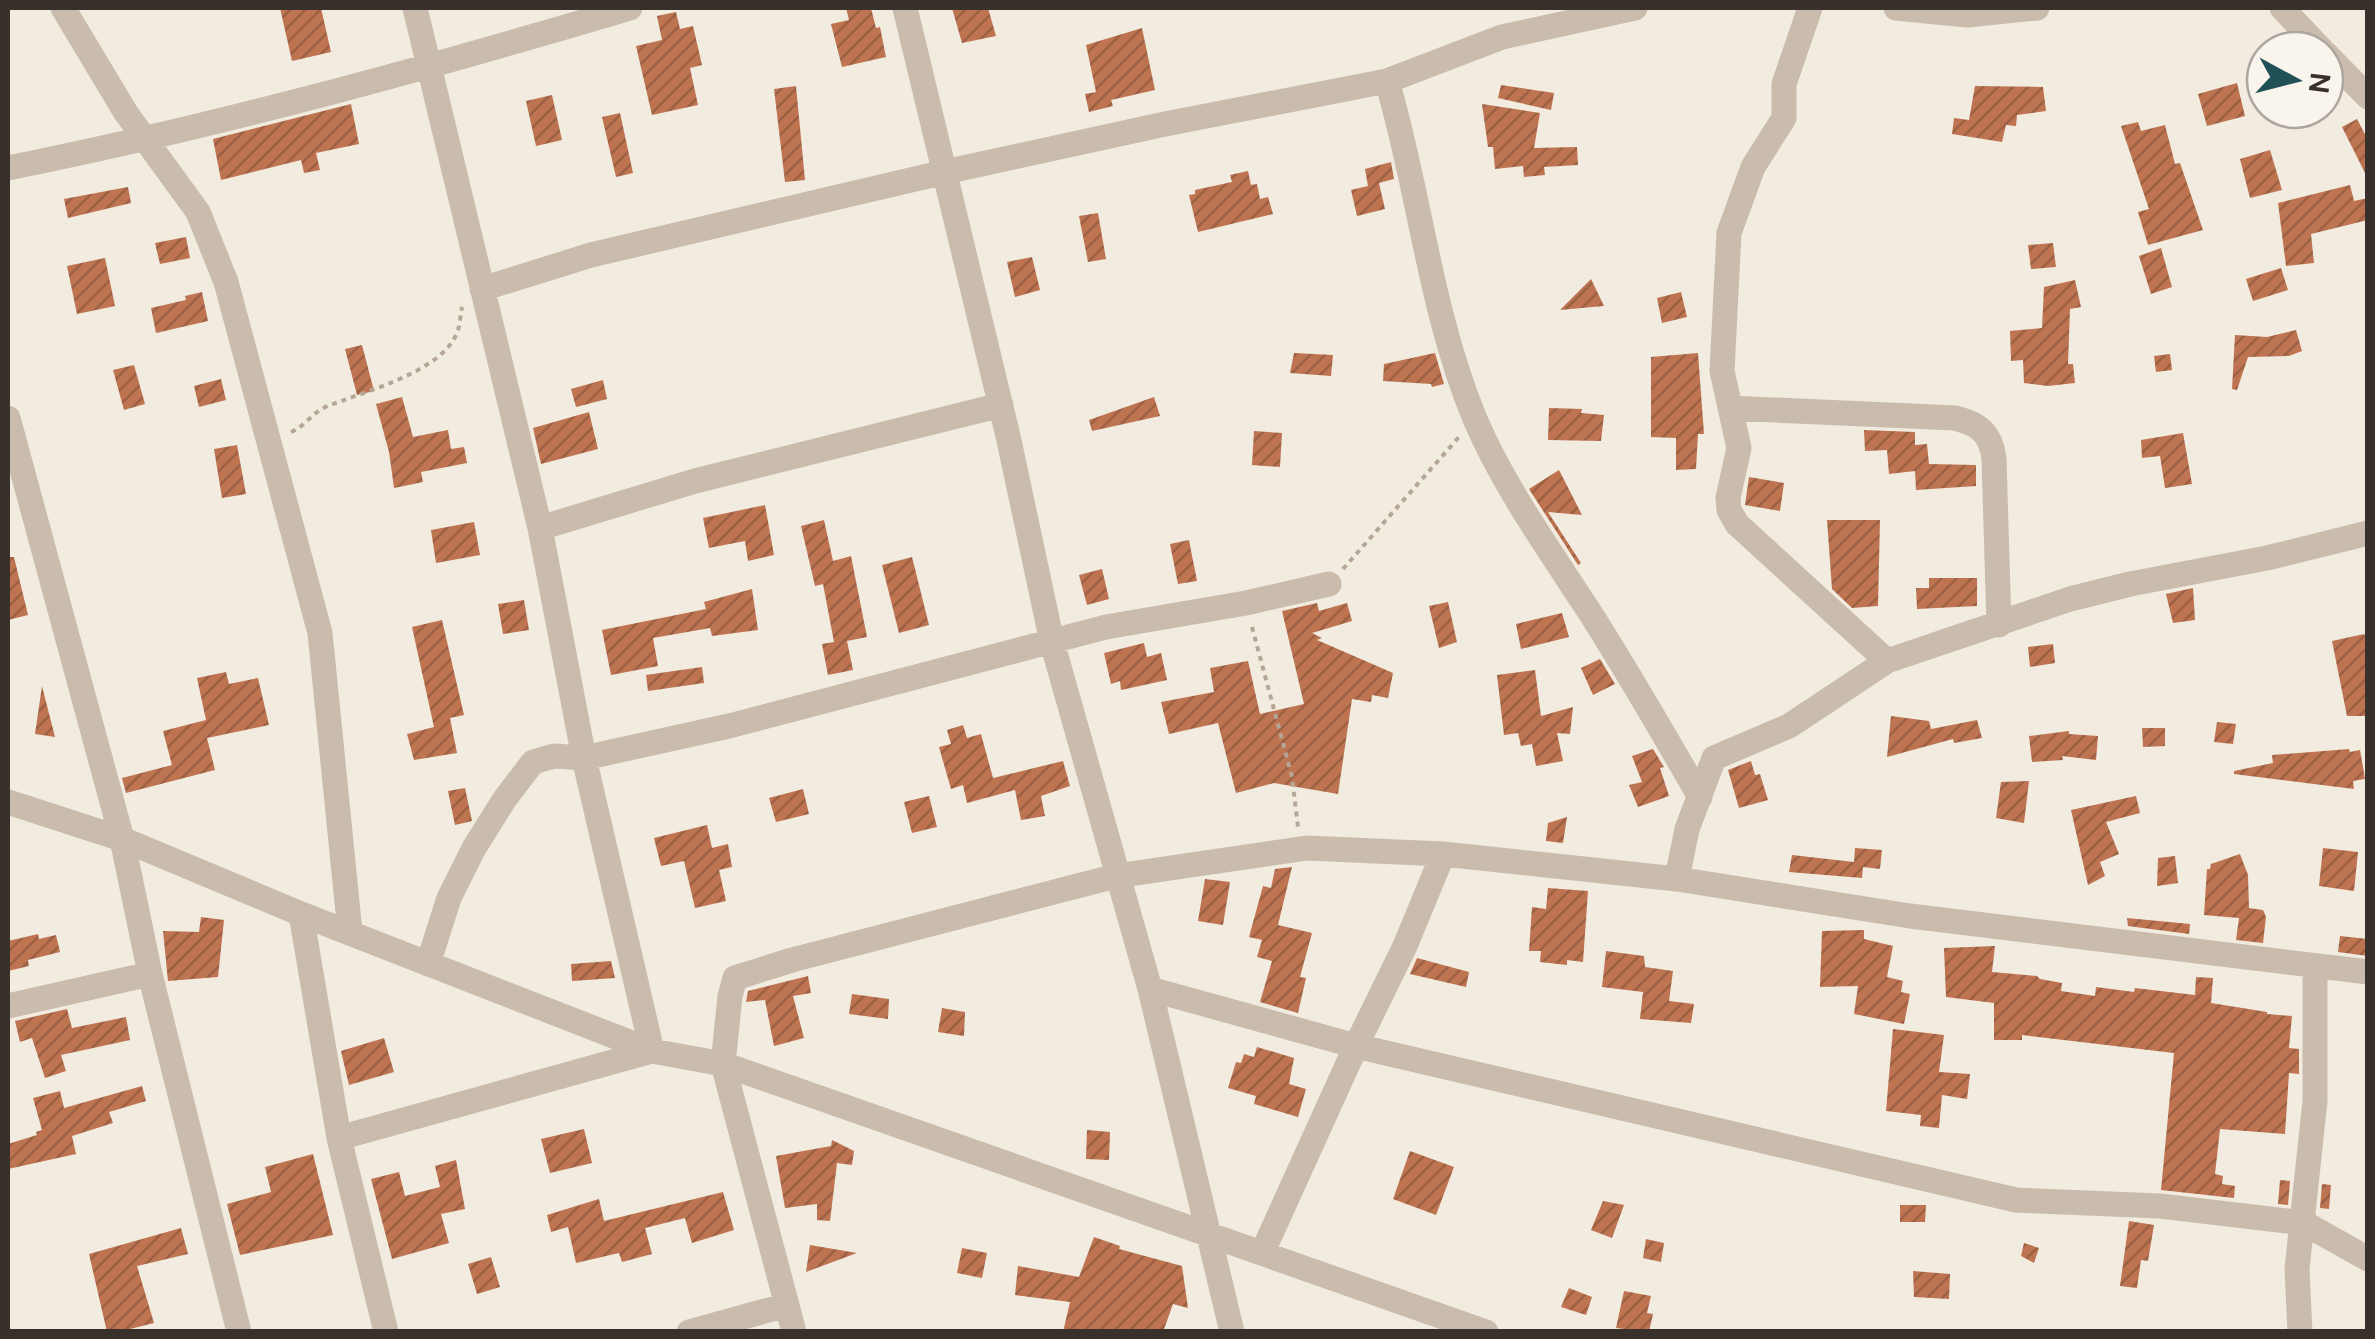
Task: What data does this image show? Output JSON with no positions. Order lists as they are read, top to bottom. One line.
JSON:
{"north":"right"}
